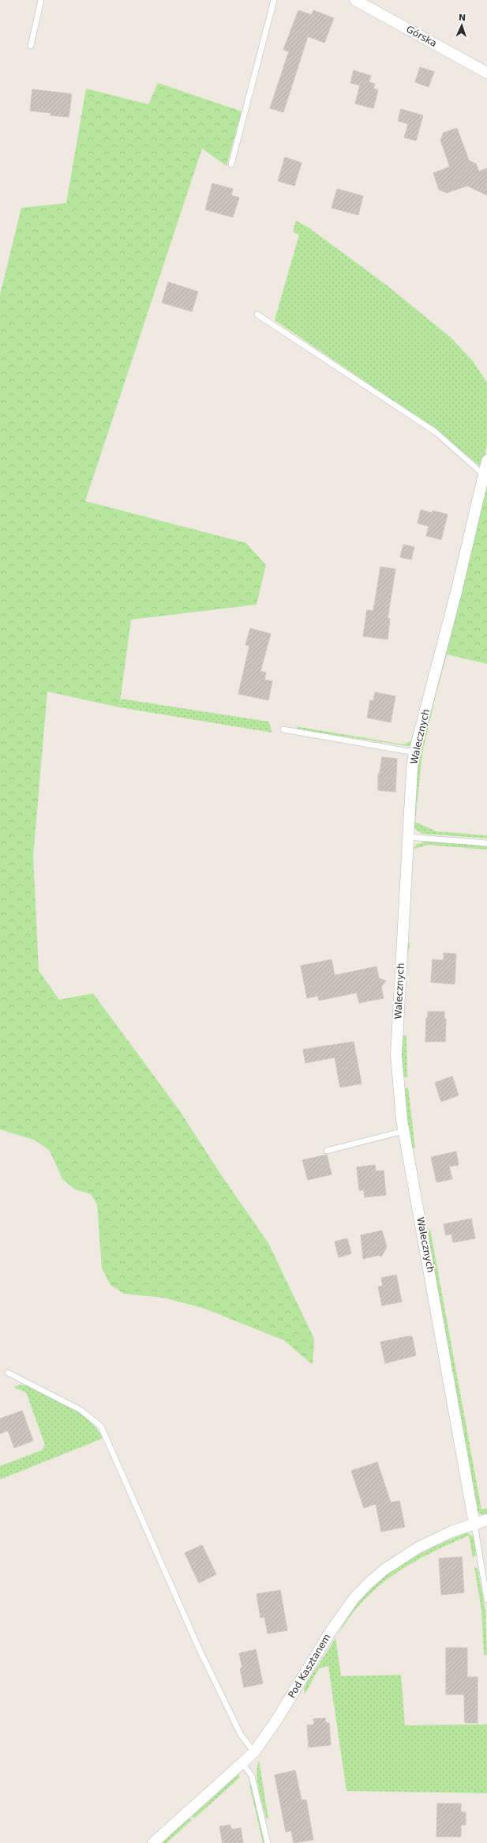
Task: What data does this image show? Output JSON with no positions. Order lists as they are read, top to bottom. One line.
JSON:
{"streets":{"street":["Górska","Walecznych","Pod Kasztanem"]},"crossings":[["Walecznych","Pod Kasztanem"]],"north":"top"}
